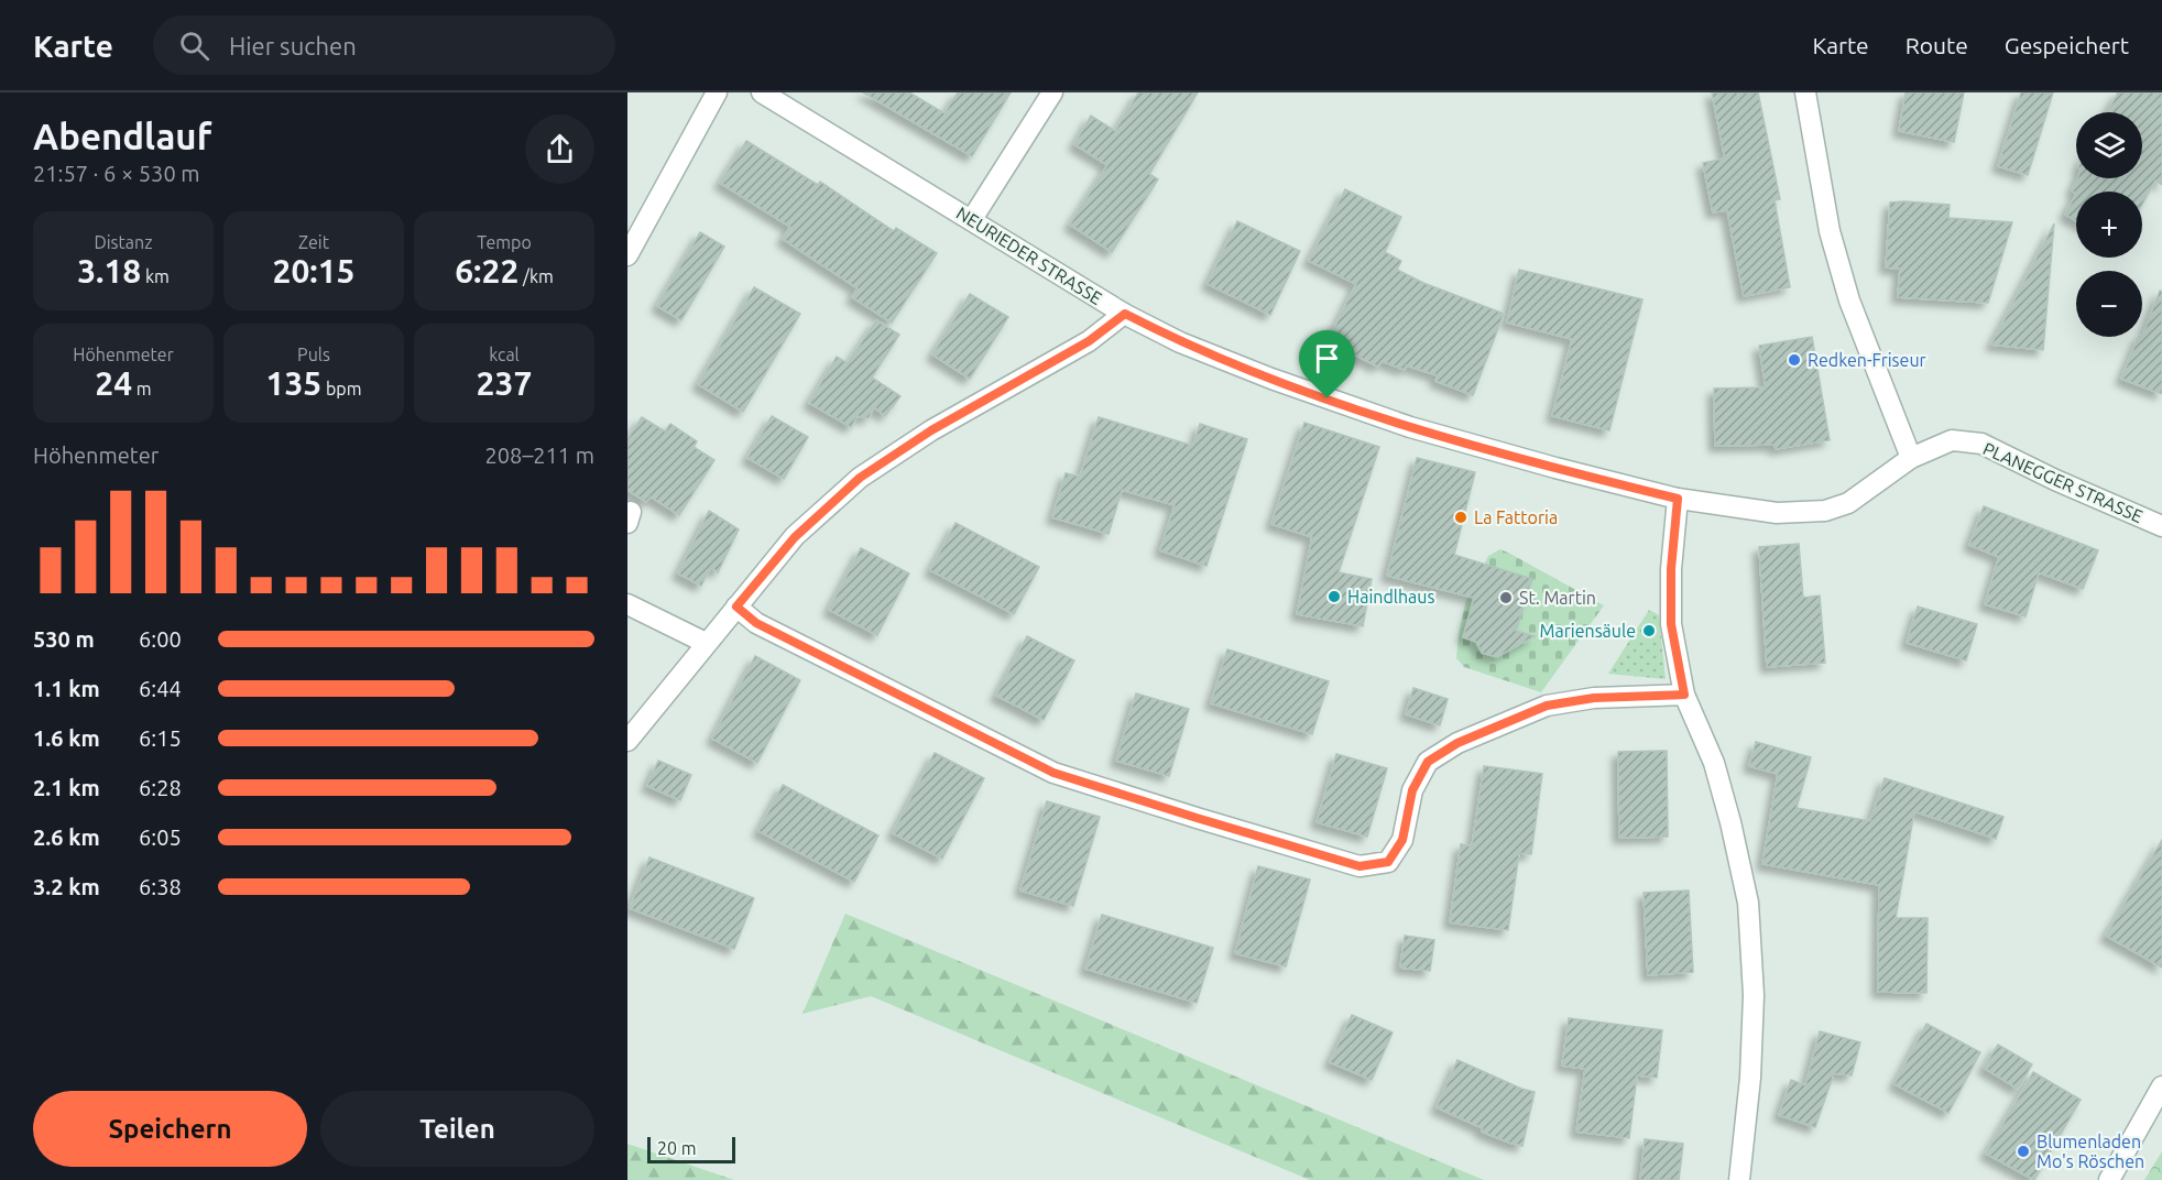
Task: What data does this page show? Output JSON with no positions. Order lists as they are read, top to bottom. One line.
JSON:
{"streets":{"street":["NEURIEDER STRASSE","PLANEGGER STRASSE"]},"crossings":[["NEURIEDER STRASSE","PLANEGGER STRASSE"]],"places":["Redken-Friseur","La Fattoria","Haindlhaus","St. Martin","Mariensäule","Blumenladen Mo's Röschen"],"scale_bar":"20 m","page":{"header":"Karte","search":"Hier suchen","nav":["Karte","Route","Gespeichert"],"heading":["Abendlauf","21:57 · 6 × 530 m"],"map_buttons":["+","−"],"stats":[["Distanz","3.18 km"],["Zeit","20:15"],["Tempo","6:22 /km"],["Höhenmeter","24 m"],["Puls","135 bpm"],["kcal","237"]],"chart":["Höhenmeter","208–211 m"],"list":[{"name":"530 m","note":"6:00"},{"name":"1.1 km","note":"6:44"},{"name":"1.6 km","note":"6:15"},{"name":"2.1 km","note":"6:28"},{"name":"2.6 km","note":"6:05"},{"name":"3.2 km","note":"6:38"}],"buttons":["Speichern","Teilen"],"scale":"20 m"}}
